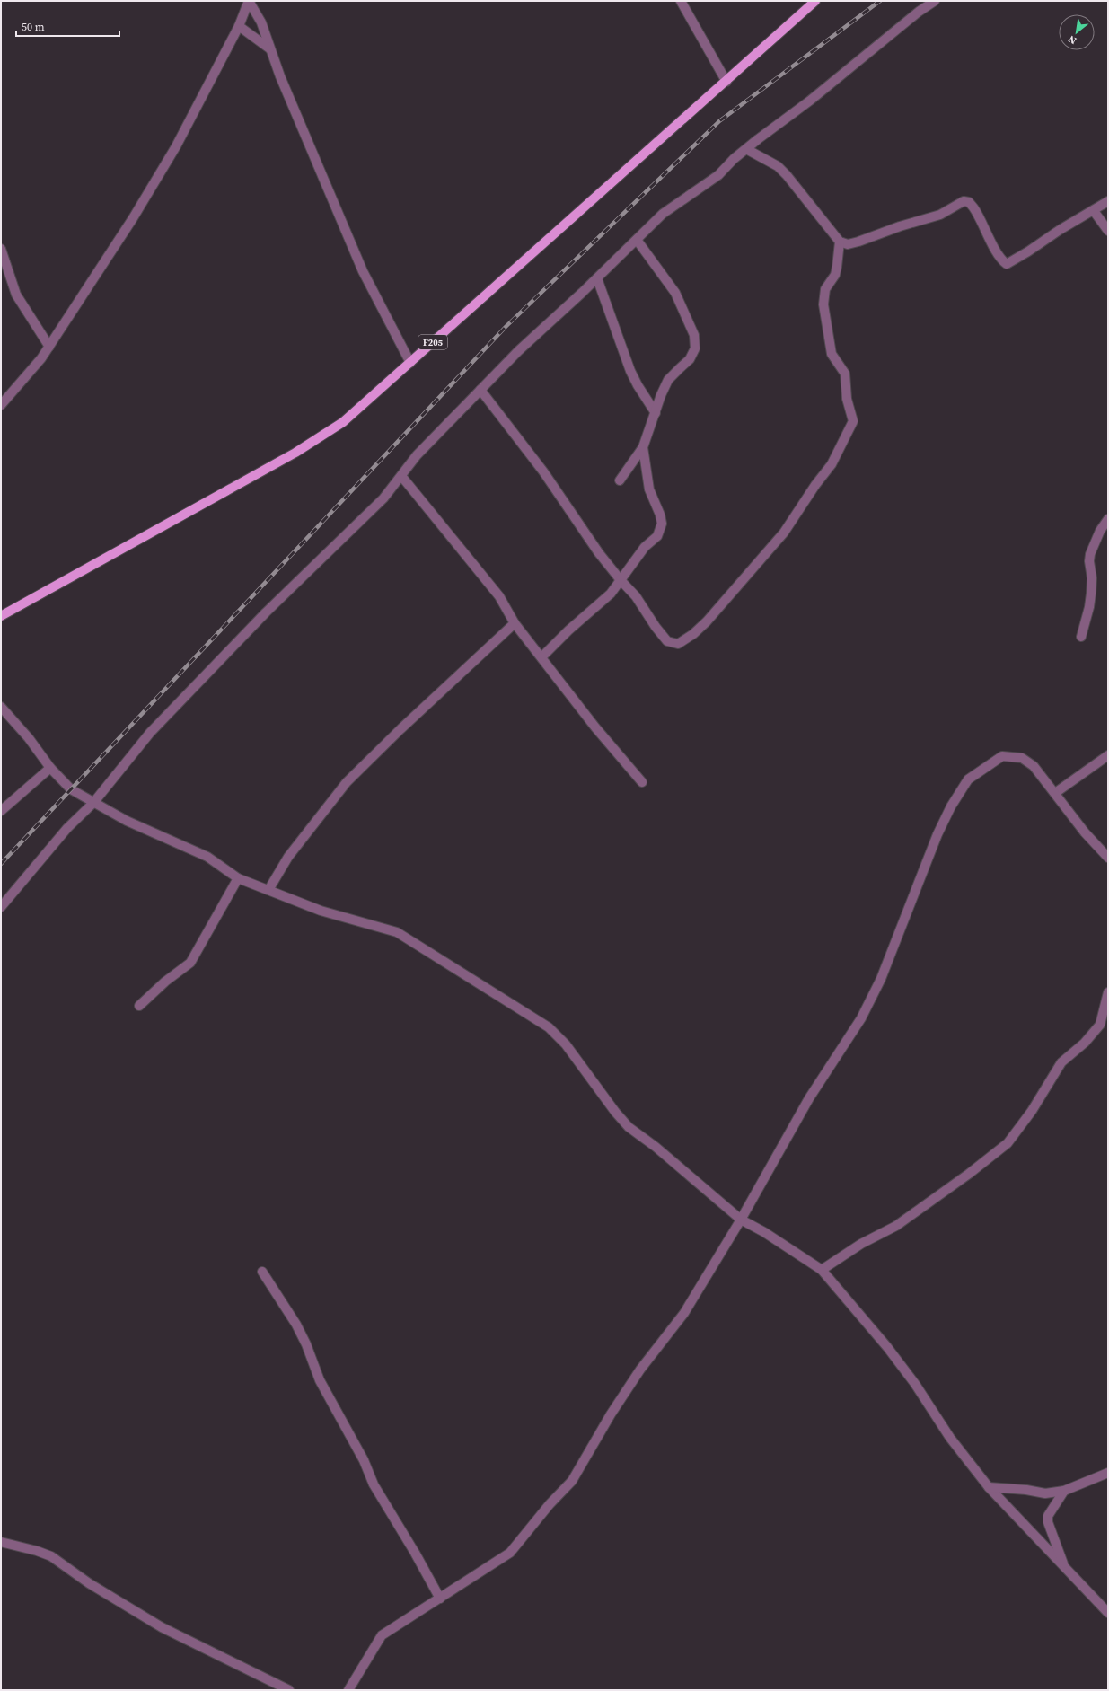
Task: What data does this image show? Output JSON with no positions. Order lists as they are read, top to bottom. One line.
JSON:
{"streets":{"main road":["F205"]},"scale_bar":"50 m","north":"bottom left"}
